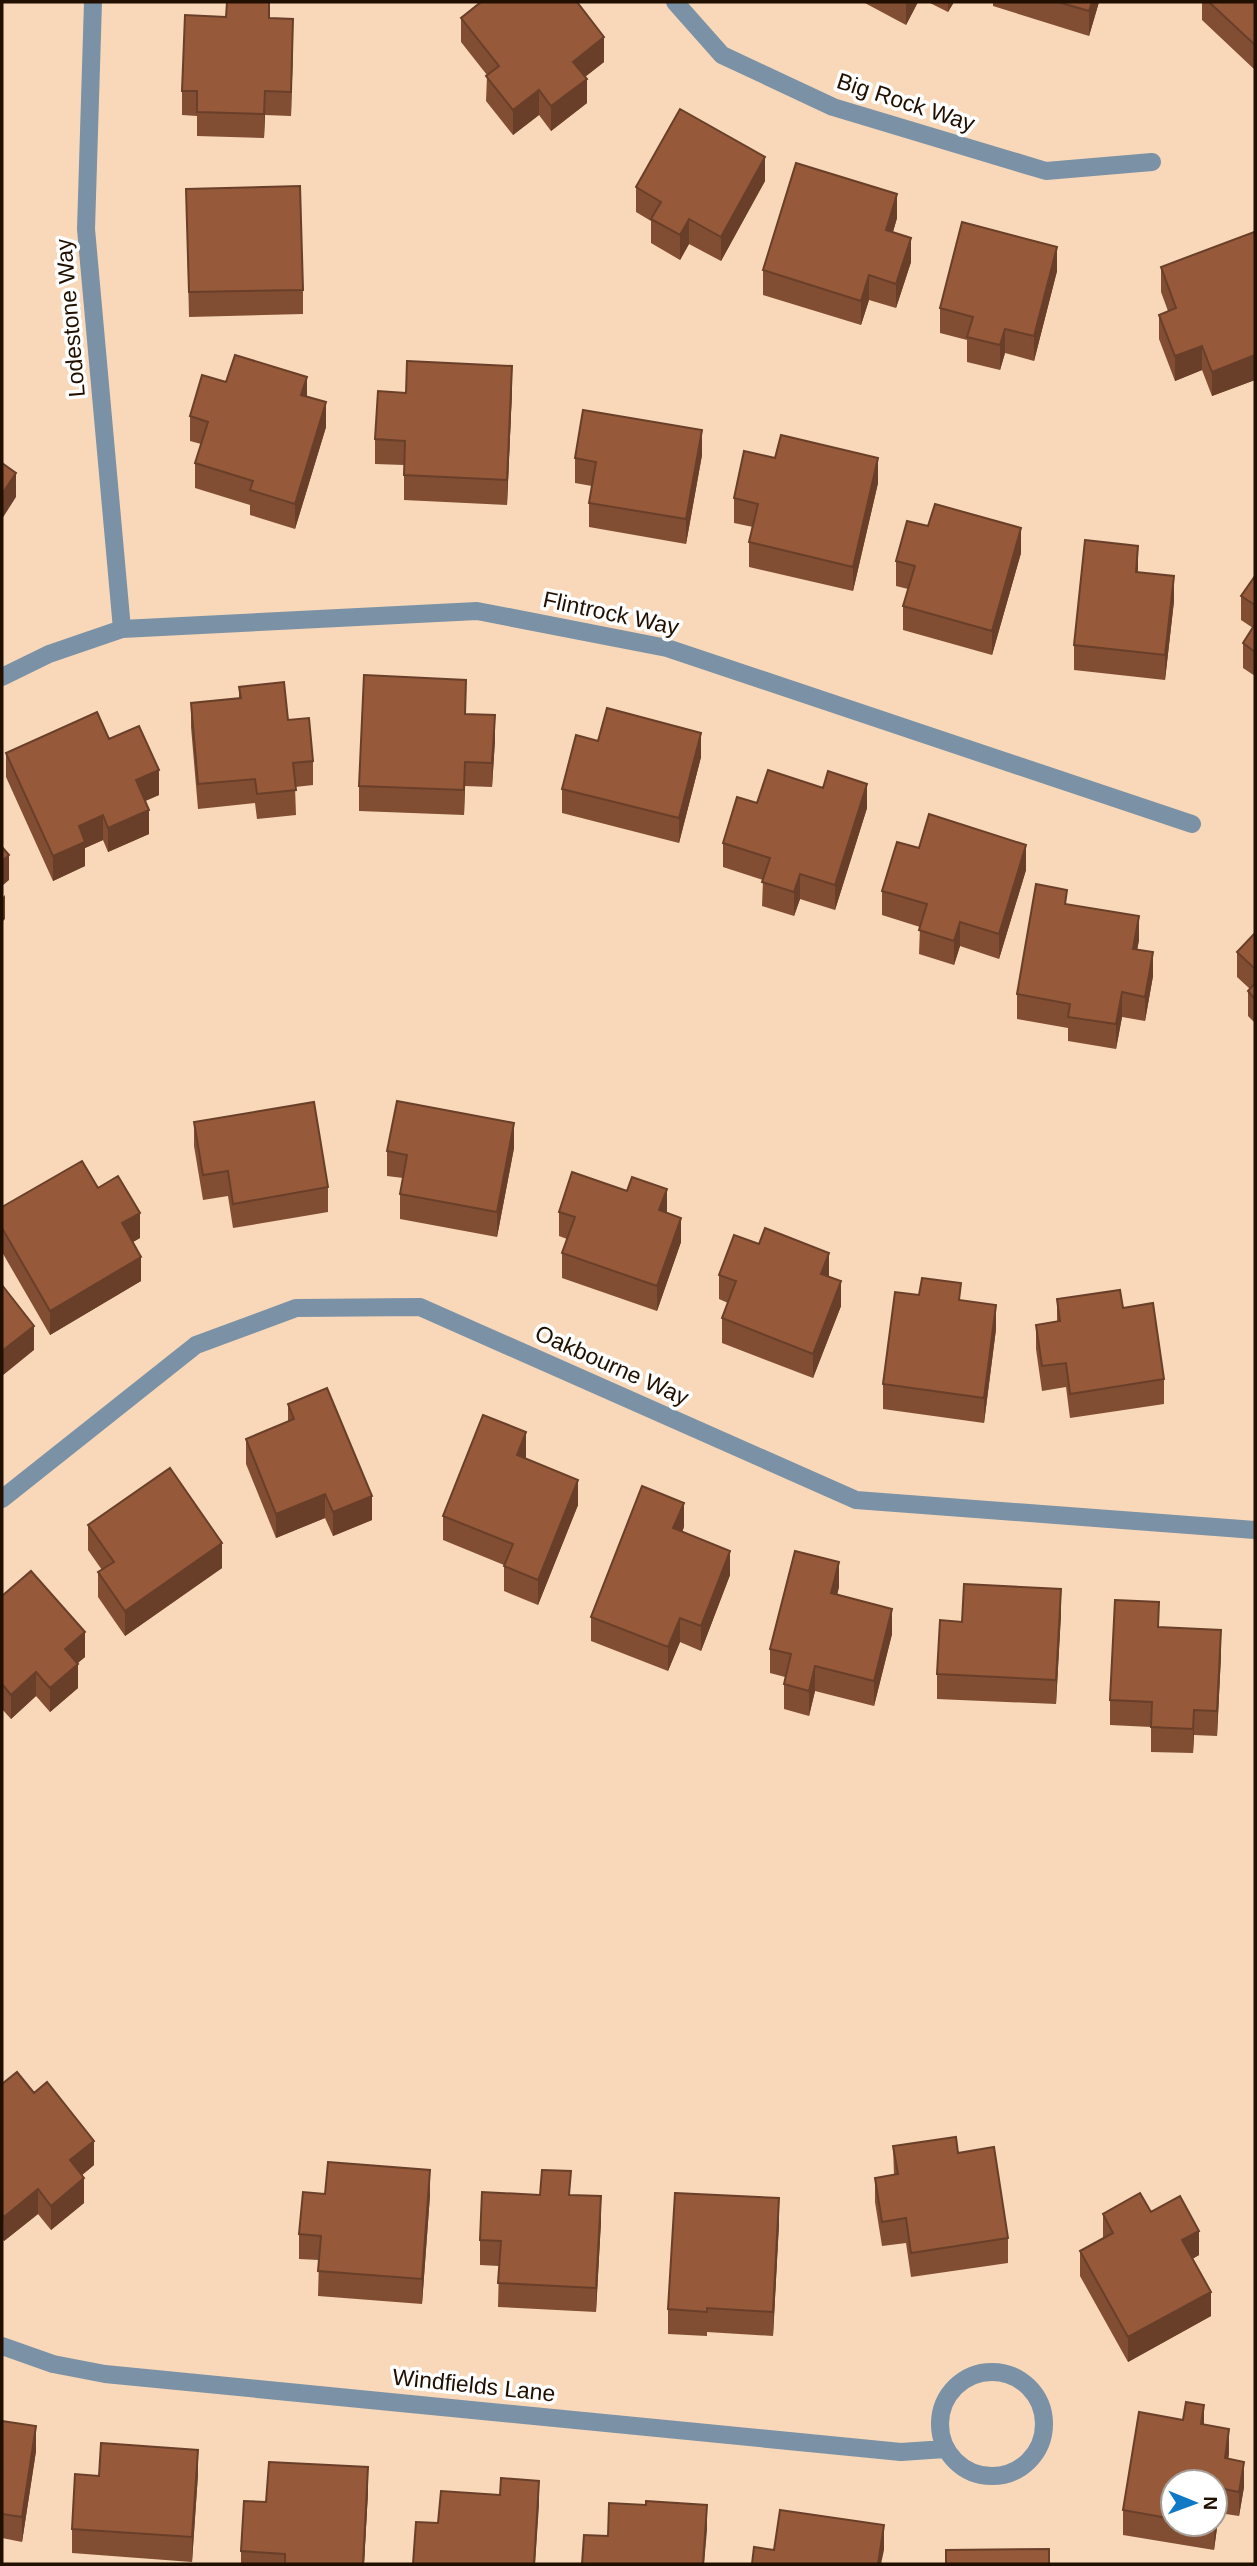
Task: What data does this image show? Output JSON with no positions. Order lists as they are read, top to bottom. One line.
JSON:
{"streets":{"street":["Big Rock Way","Lodestone Way","Flintrock Way","Oakbourne Way","Windfields Lane"]},"crossings":[["Lodestone Way","Flintrock Way"]],"north":"right"}
